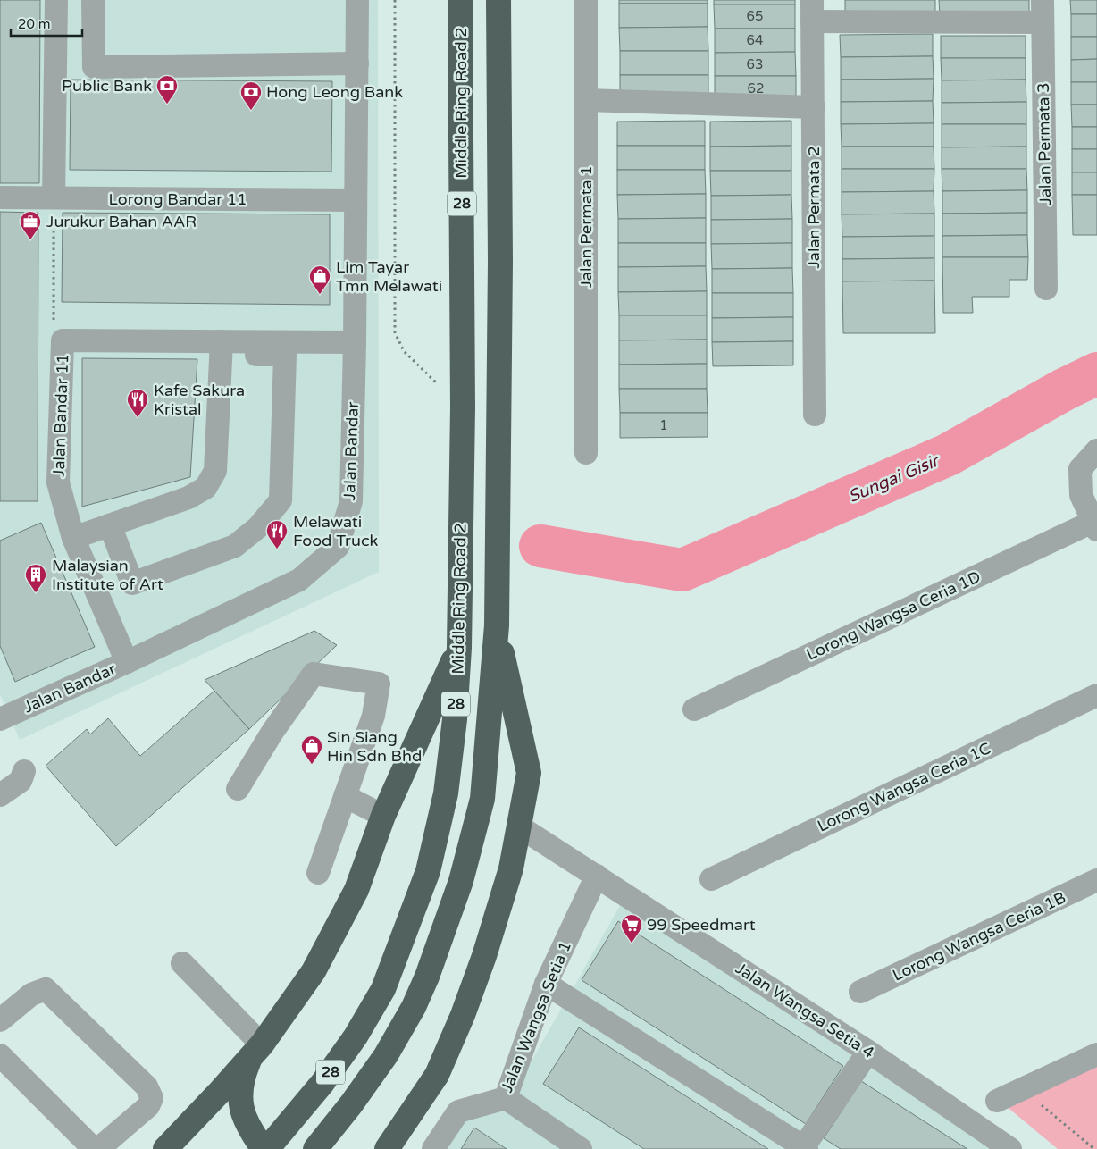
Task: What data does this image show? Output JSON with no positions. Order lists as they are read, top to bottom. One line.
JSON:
{"streets":{"highway":["Middle Ring Road 2","28"],"street":["Jalan Permata 3","Lorong Bandar 11","Jalan Permata 2","Jalan Permata 1","Jalan Bandar 11","Jalan Bandar","Lorong Wangsa Ceria 1D","Lorong Wangsa Ceria 1C","Lorong Wangsa Ceria 1B","Jalan Wangsa Setia 4","Jalan Wangsa Setia 1"]},"crossings":[["Lorong Bandar 11","Jalan Bandar"],["Jalan Bandar 11","Jalan Bandar"],["Jalan Wangsa Setia 4","Jalan Wangsa Setia 1"]],"water":["Sungai Gisir"],"places":{"bank":["Public Bank","Hong Leong Bank"],"office":["Jurukur Bahan AAR"],"shop":["Lim Tayar Tmn Melawati","Sin Siang Hin Sdn Bhd"],"restaurant":["Kafe Sakura Kristal","Melawati Food Truck"],"building":["Malaysian Institute of Art"],"supermarket":["99 Speedmart"]},"house_numbers":["65","64","63","62","1"],"scale_bar":"20 m"}
